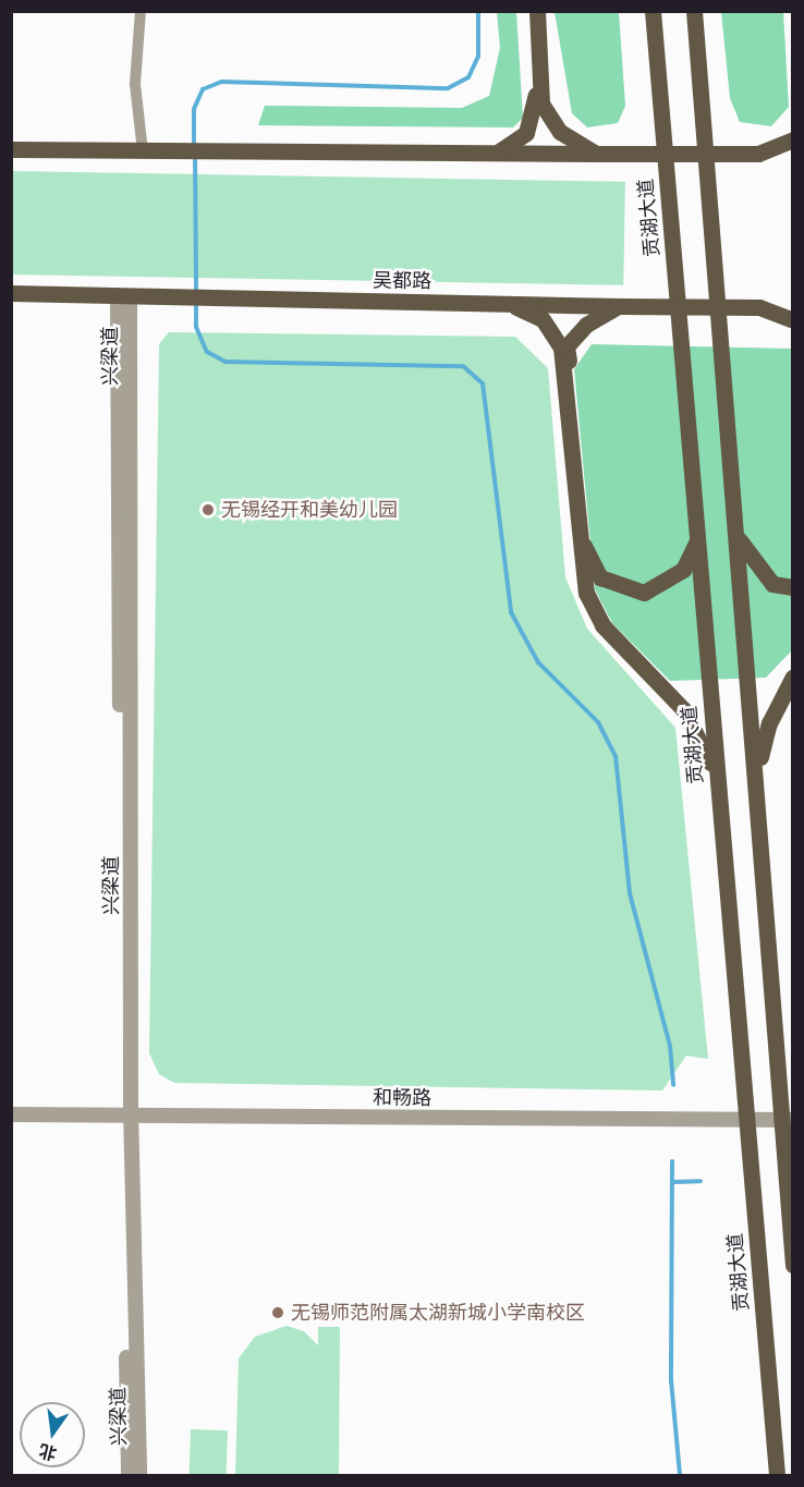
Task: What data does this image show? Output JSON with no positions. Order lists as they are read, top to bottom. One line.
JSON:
{"streets":{"main road":["贡湖大道","吴都路"],"street":["兴梁道","和畅路"]},"crossings":[["贡湖大道","和畅路"],["吴都路","兴梁道"],["兴梁道","和畅路"]],"places":["无锡经开和美幼儿园","无锡师范附属太湖新城小学南校区"],"north":"bottom"}
